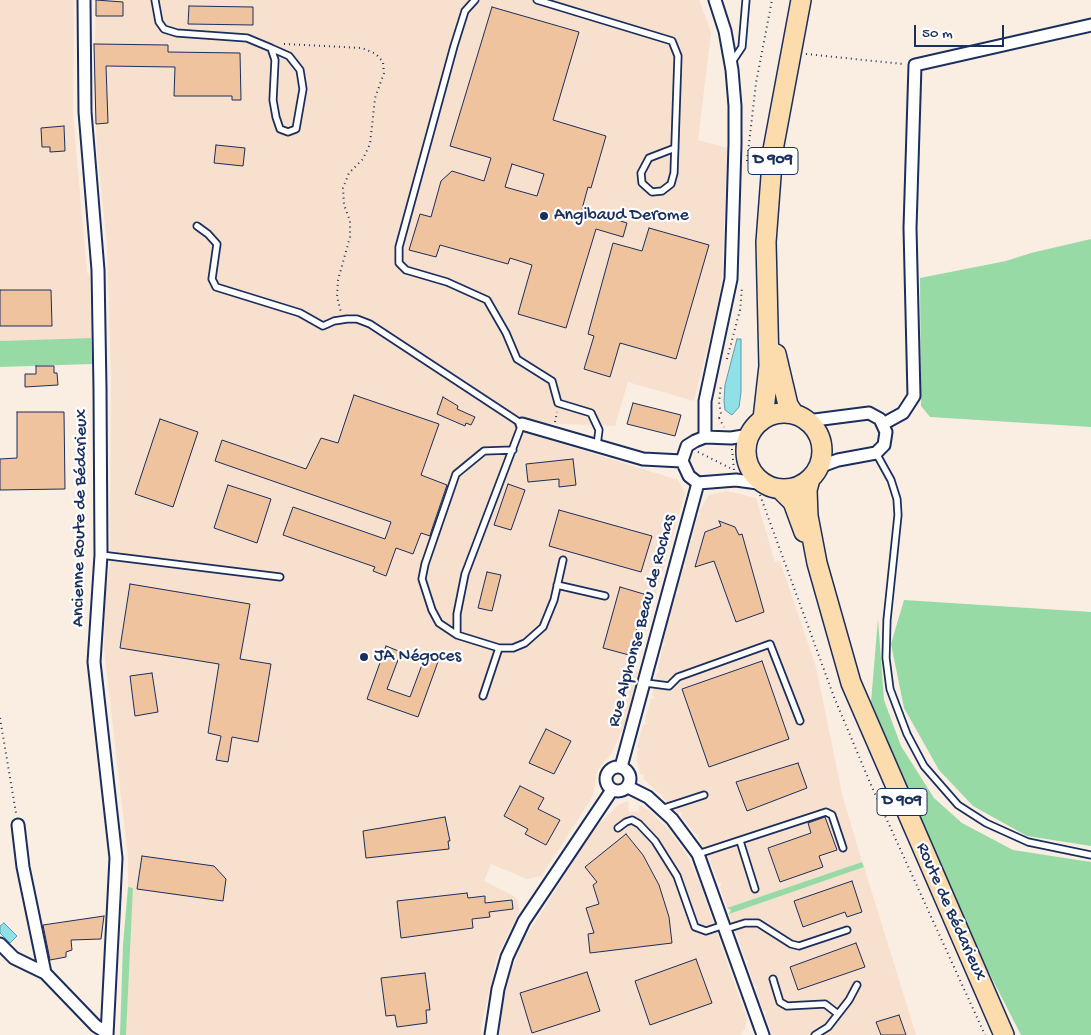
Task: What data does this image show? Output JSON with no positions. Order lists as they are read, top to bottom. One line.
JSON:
{"streets":{"main road":["D 909","Route de Bédarieux"],"street":["Ancienne Route de Bédarieux","Rue Alphonse Beau de Rochas"]},"crossings":[["D 909","Route de Bédarieux"]],"places":["Angibaud Derome","JA Négoces"],"scale_bar":"50 m"}
